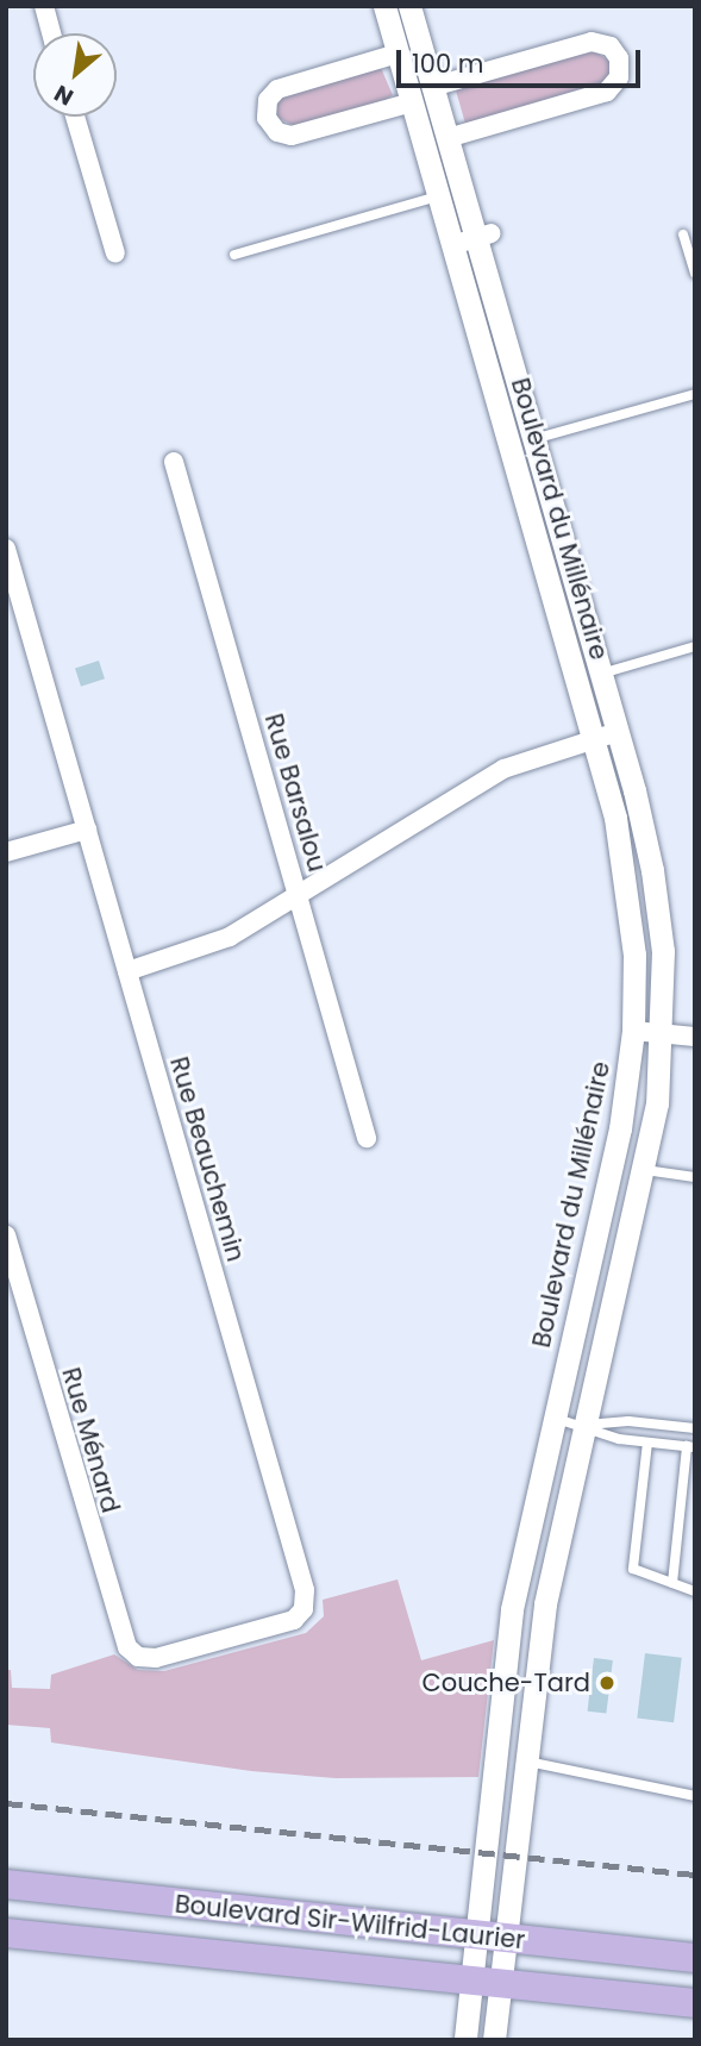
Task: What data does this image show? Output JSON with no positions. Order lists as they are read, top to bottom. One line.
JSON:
{"streets":{"main road":["Boulevard Sir-Wilfrid-Laurier"],"street":["Boulevard du Millénaire","Rue Barsalou","Rue Beauchemin","Rue Ménard"]},"crossings":[["Boulevard du Millénaire","Boulevard Sir-Wilfrid-Laurier"],["Rue Beauchemin","Rue Ménard"]],"places":["Couche-Tard"],"scale_bar":"100 m","north":"bottom left"}
